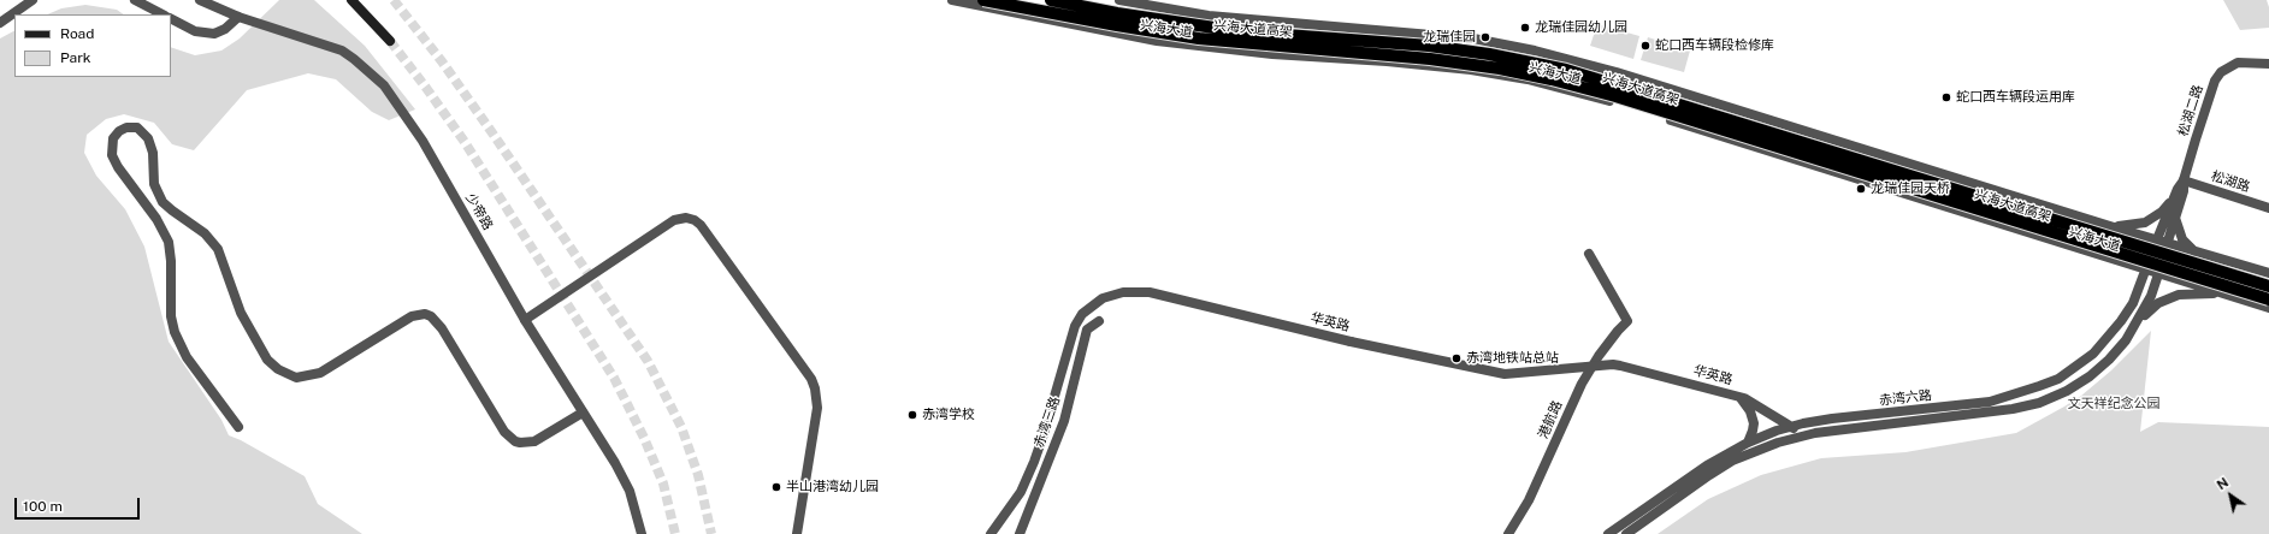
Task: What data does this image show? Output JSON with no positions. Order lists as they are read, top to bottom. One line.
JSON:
{"streets":{"main road":["兴海大道高架"],"street":["兴海大道","松湖二路","松湖路","少帝路","华英路","赤湾六路","港航路","赤湾三路"]},"crossings":[["兴海大道","赤湾六路"],["松湖二路","松湖路"],["华英路","赤湾六路"],["华英路","港航路"]],"parks":["文天祥纪念公园"],"places":["龙瑞佳园幼儿园","龙瑞佳园","蛇口西车辆段检修库","蛇口西车辆段运用库","龙瑞佳园天桥","赤湾地铁站总站","赤湾学校","半山港湾幼儿园"],"legend":["Road","Park"],"scale_bar":"100 m","north":"top left"}
